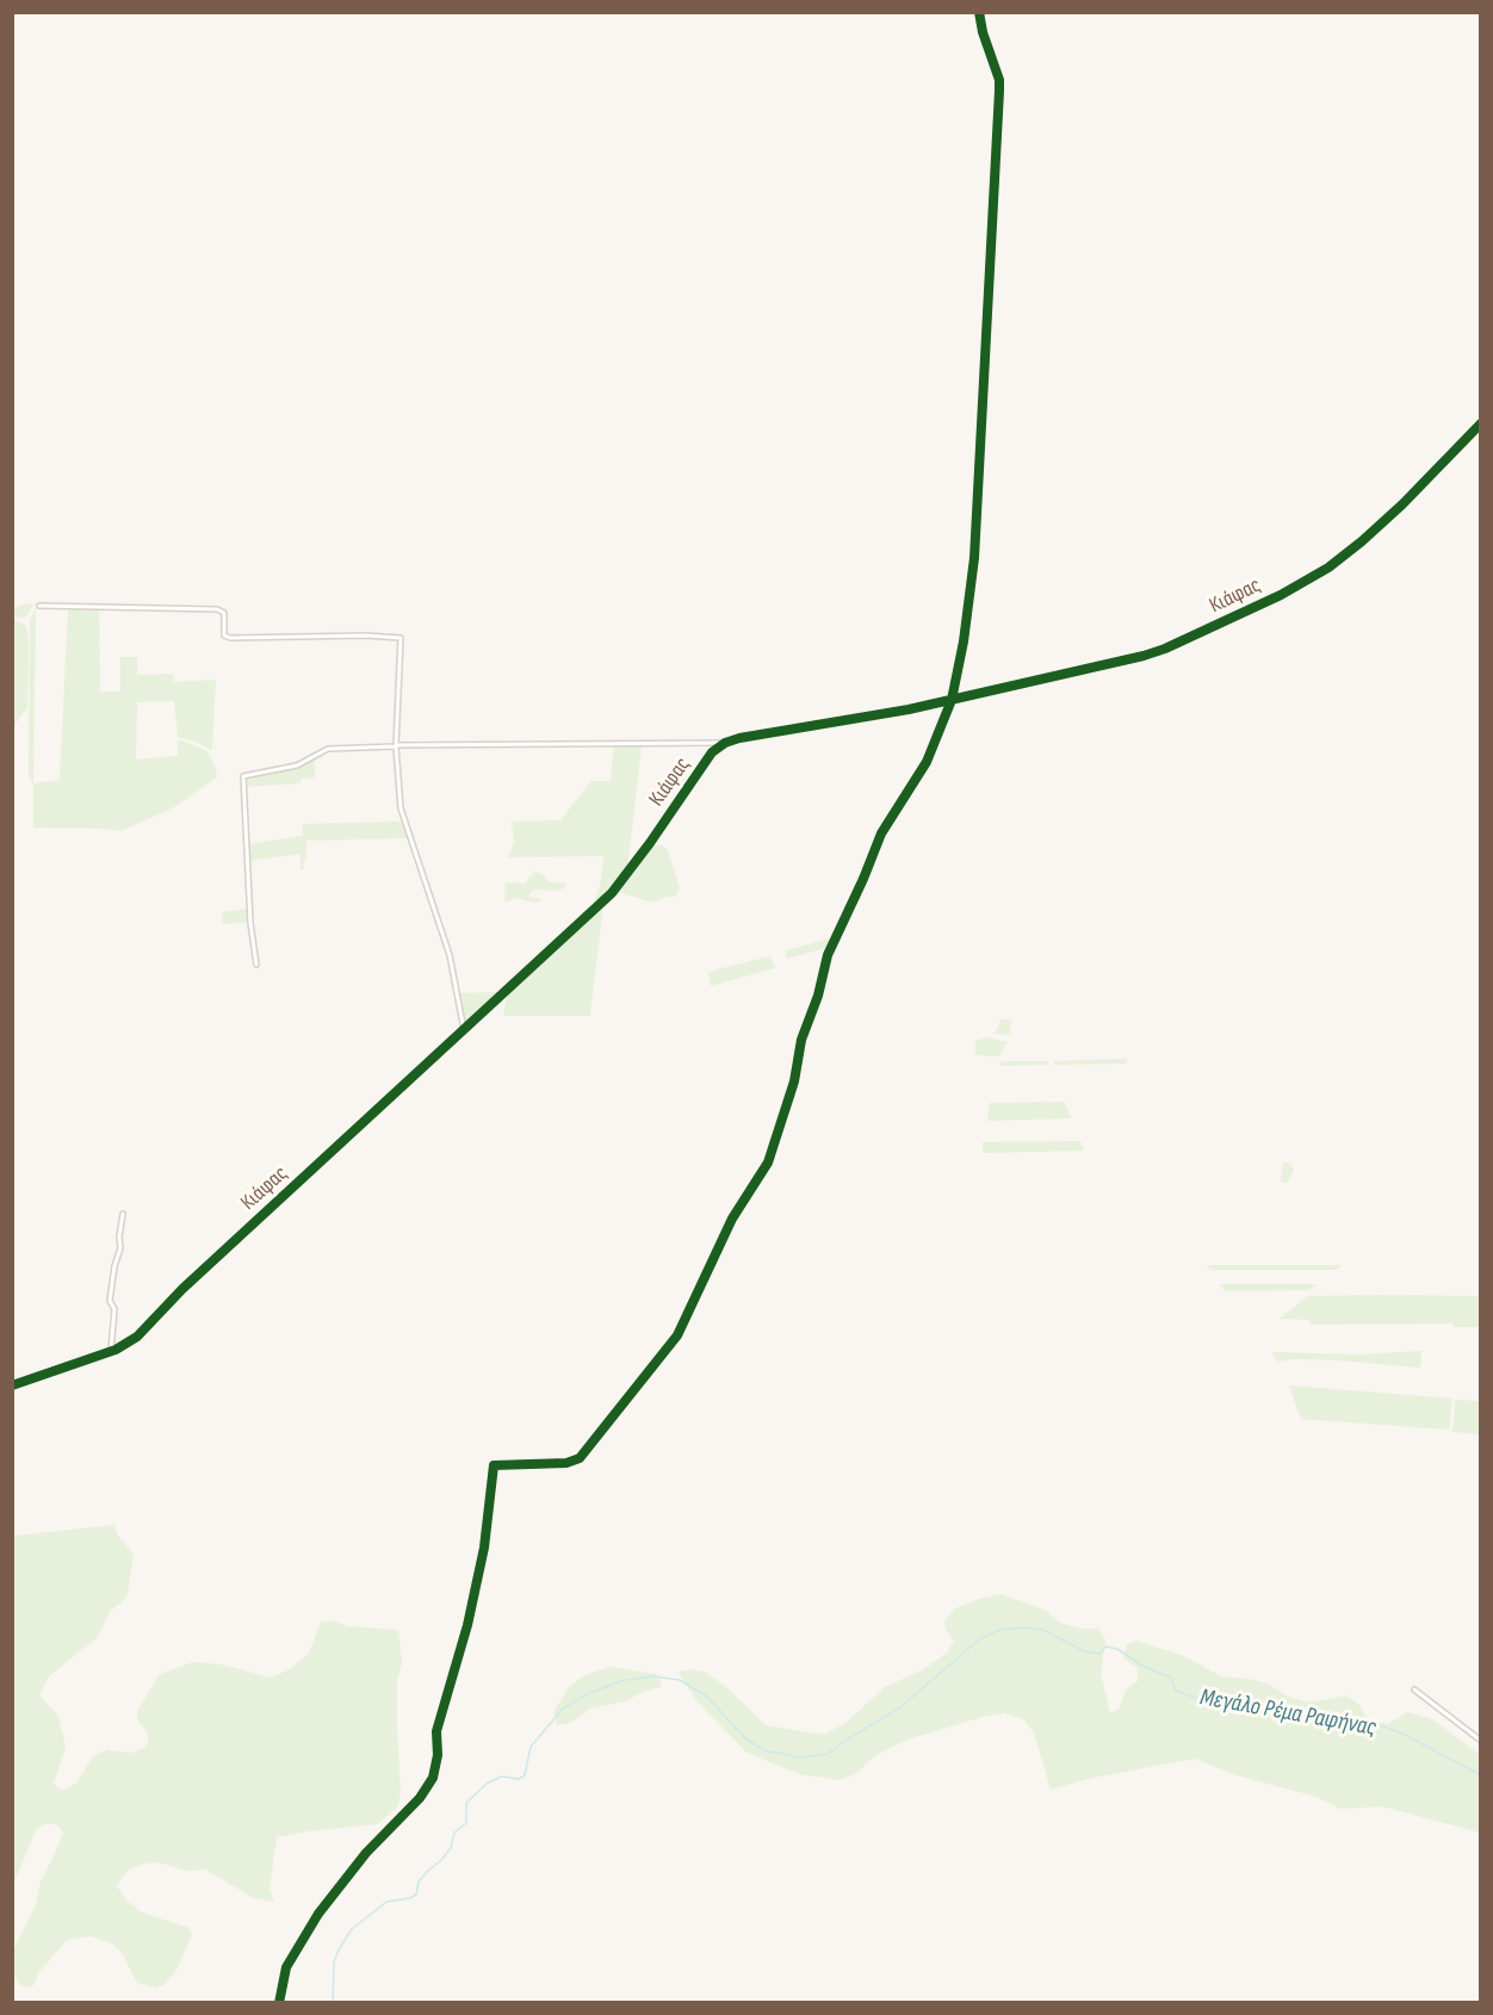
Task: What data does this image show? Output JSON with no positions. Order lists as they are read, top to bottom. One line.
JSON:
{"streets":{"street":["Κιάφας"]},"water":["Μεγάλο Ρέμα Ραφήνας"]}
